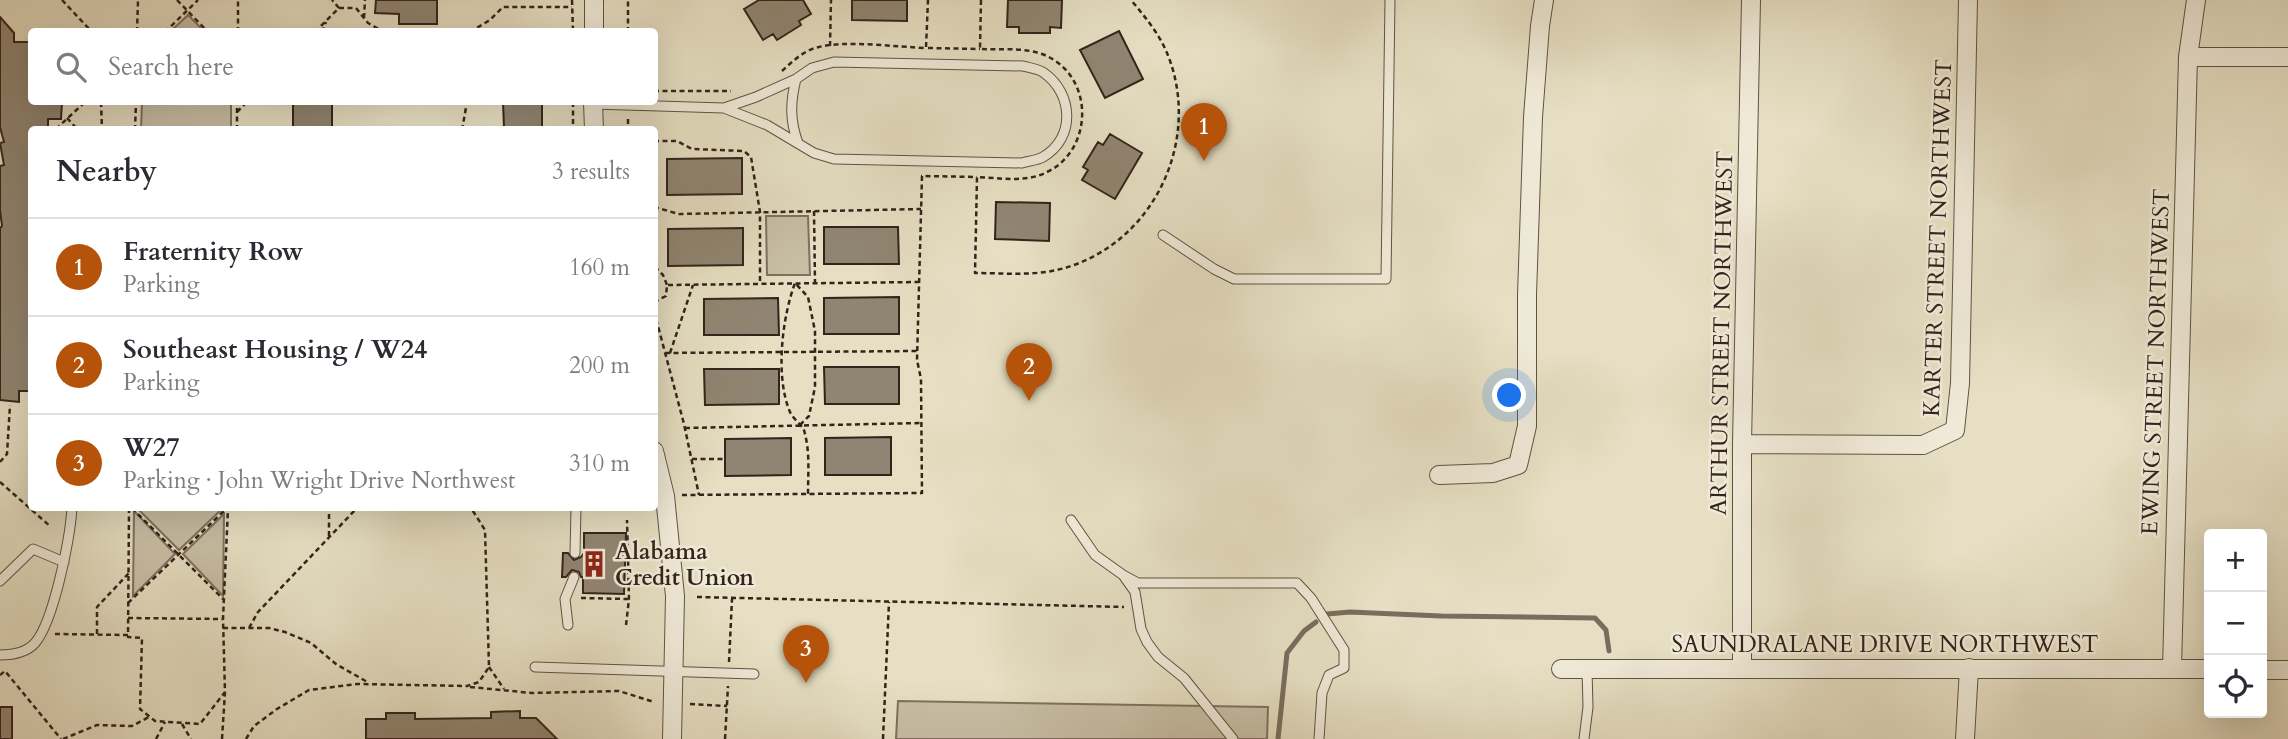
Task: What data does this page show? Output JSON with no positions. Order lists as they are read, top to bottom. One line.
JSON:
{"streets":{"street":["KARTER STREET NORTHWEST","ARTHUR STREET NORTHWEST","EWING STREET NORTHWEST","SAUNDRALANE DRIVE NORTHWEST"]},"crossings":[["KARTER STREET NORTHWEST","ARTHUR STREET NORTHWEST"],["ARTHUR STREET NORTHWEST","SAUNDRALANE DRIVE NORTHWEST"],["EWING STREET NORTHWEST","SAUNDRALANE DRIVE NORTHWEST"]],"places":{"building":["Alabama Credit Union"]},"page":{"search":"Search here","pins":["1","2","3"],"heading":["Nearby","3 results"],"list":[{"mark":"1","name":"Fraternity Row","note":"Parking","value":"160 m"},{"mark":"2","name":"Southeast Housing / W24","note":"Parking","value":"200 m"},{"mark":"3","name":"W27","note":"Parking · John Wright Drive Northwest","value":"310 m"}],"map_buttons":["+","−"]}}
